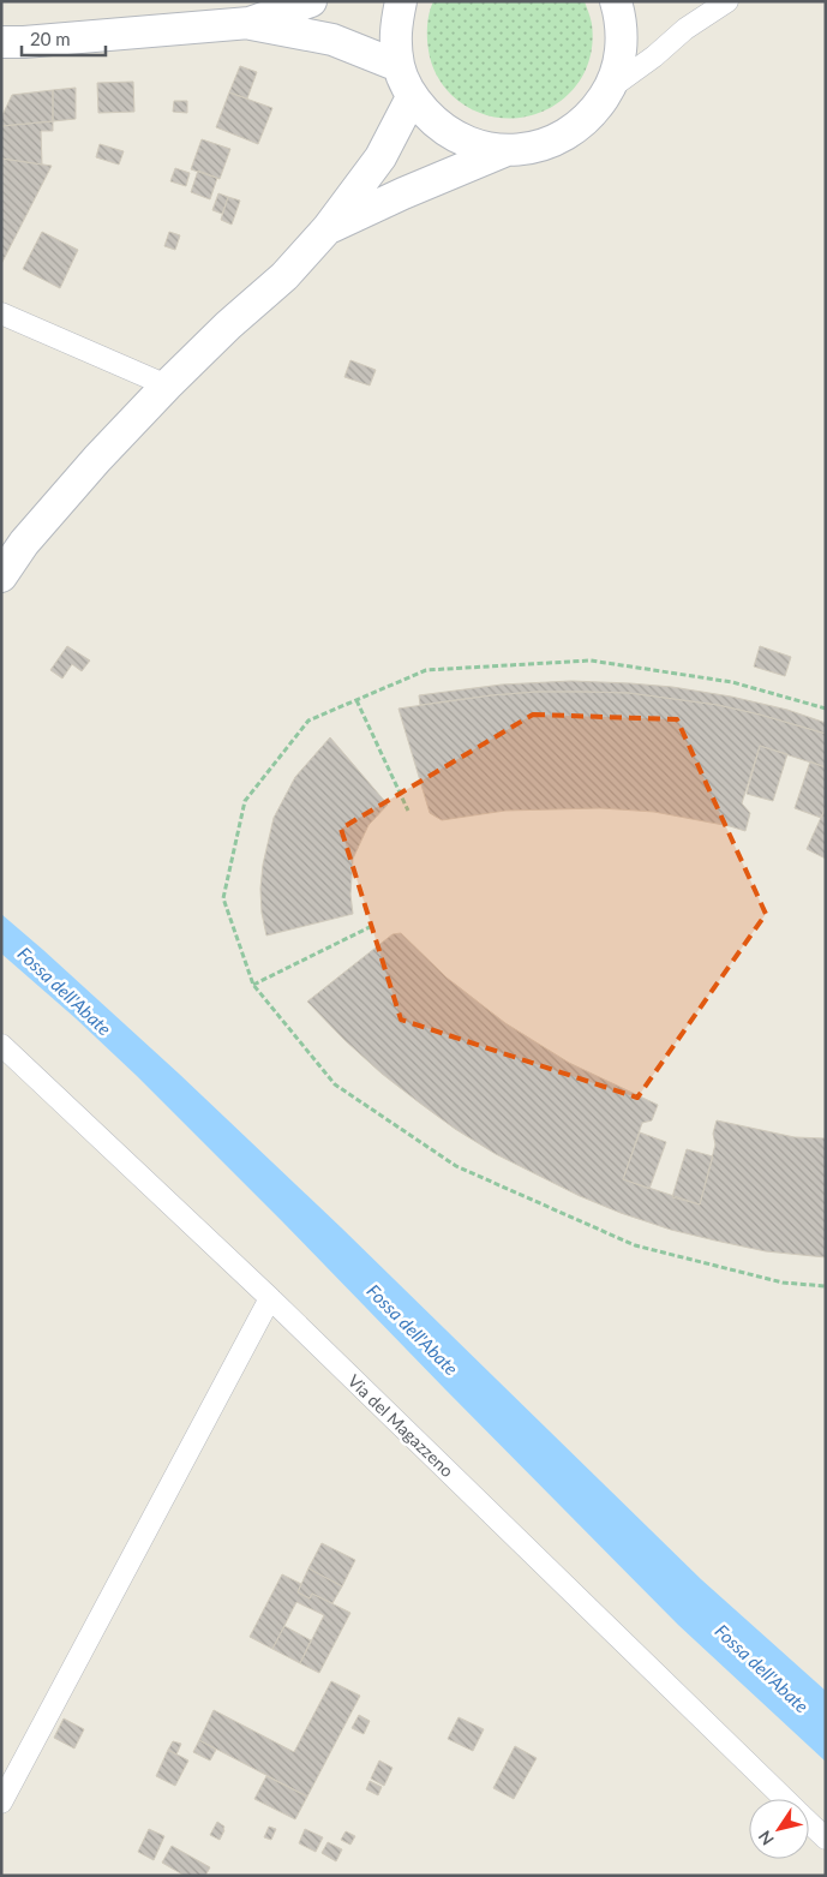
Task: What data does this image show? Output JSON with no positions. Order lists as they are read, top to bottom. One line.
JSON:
{"streets":{"street":["Via del Magazzeno"]},"water":["Fossa dell'Abate"],"scale_bar":"20 m","north":"bottom left"}
